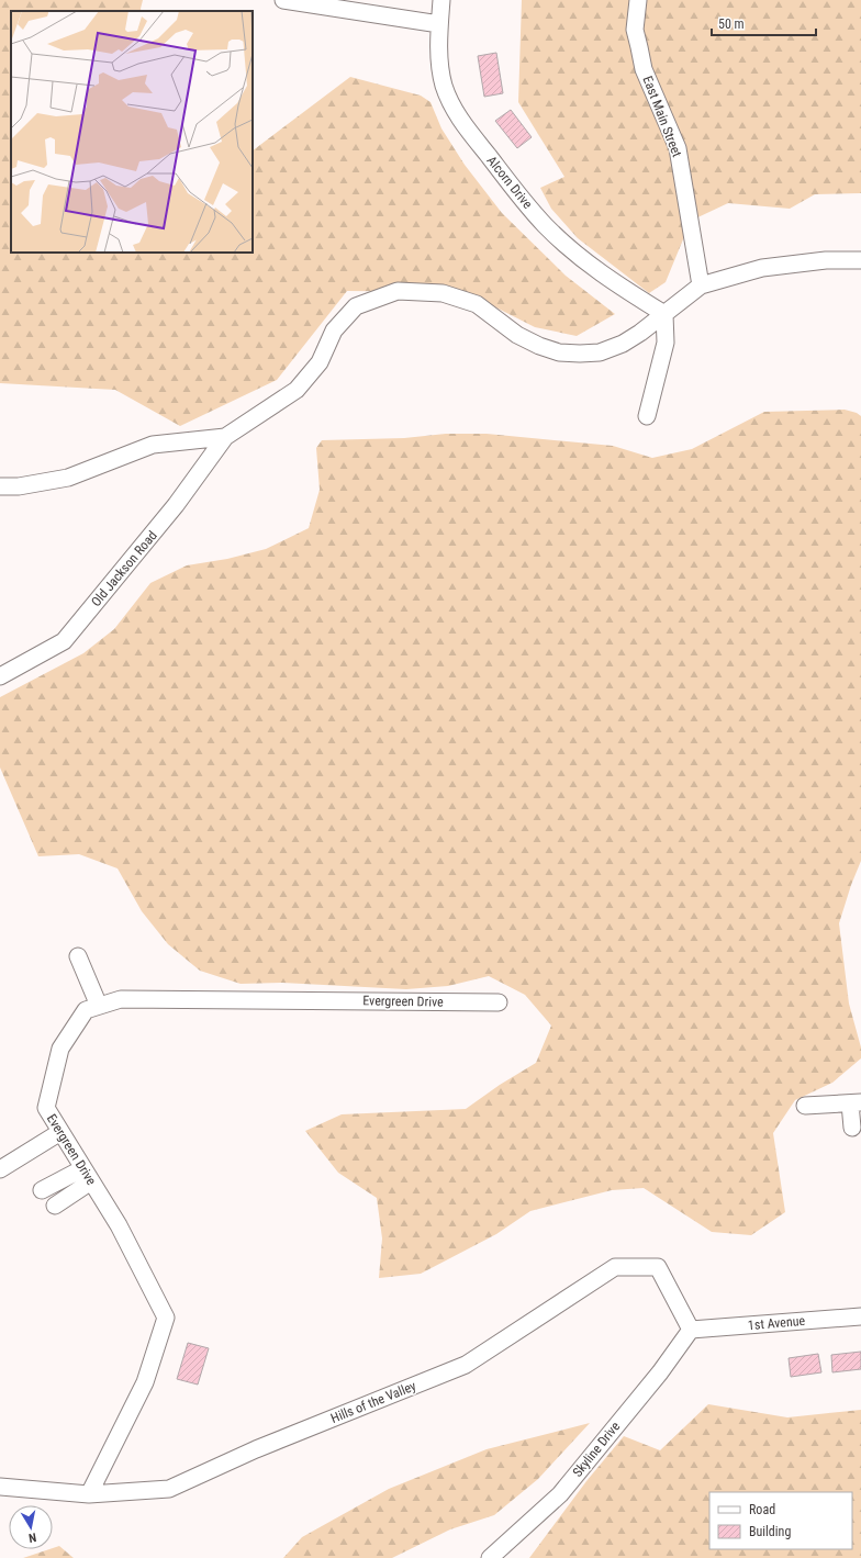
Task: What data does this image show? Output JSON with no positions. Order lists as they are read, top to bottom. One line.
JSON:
{"streets":{"street":["East Main Street","Alcorn Drive","Old Jackson Road","Evergreen Drive","1st Avenue","Hills of the Valley","Skyline Drive"]},"crossings":[["Evergreen Drive","Hills of the Valley"],["1st Avenue","Hills of the Valley"],["1st Avenue","Skyline Drive"],["Hills of the Valley","Skyline Drive"]],"legend":["Road","Building"],"scale_bar":"50 m","north":"bottom"}
